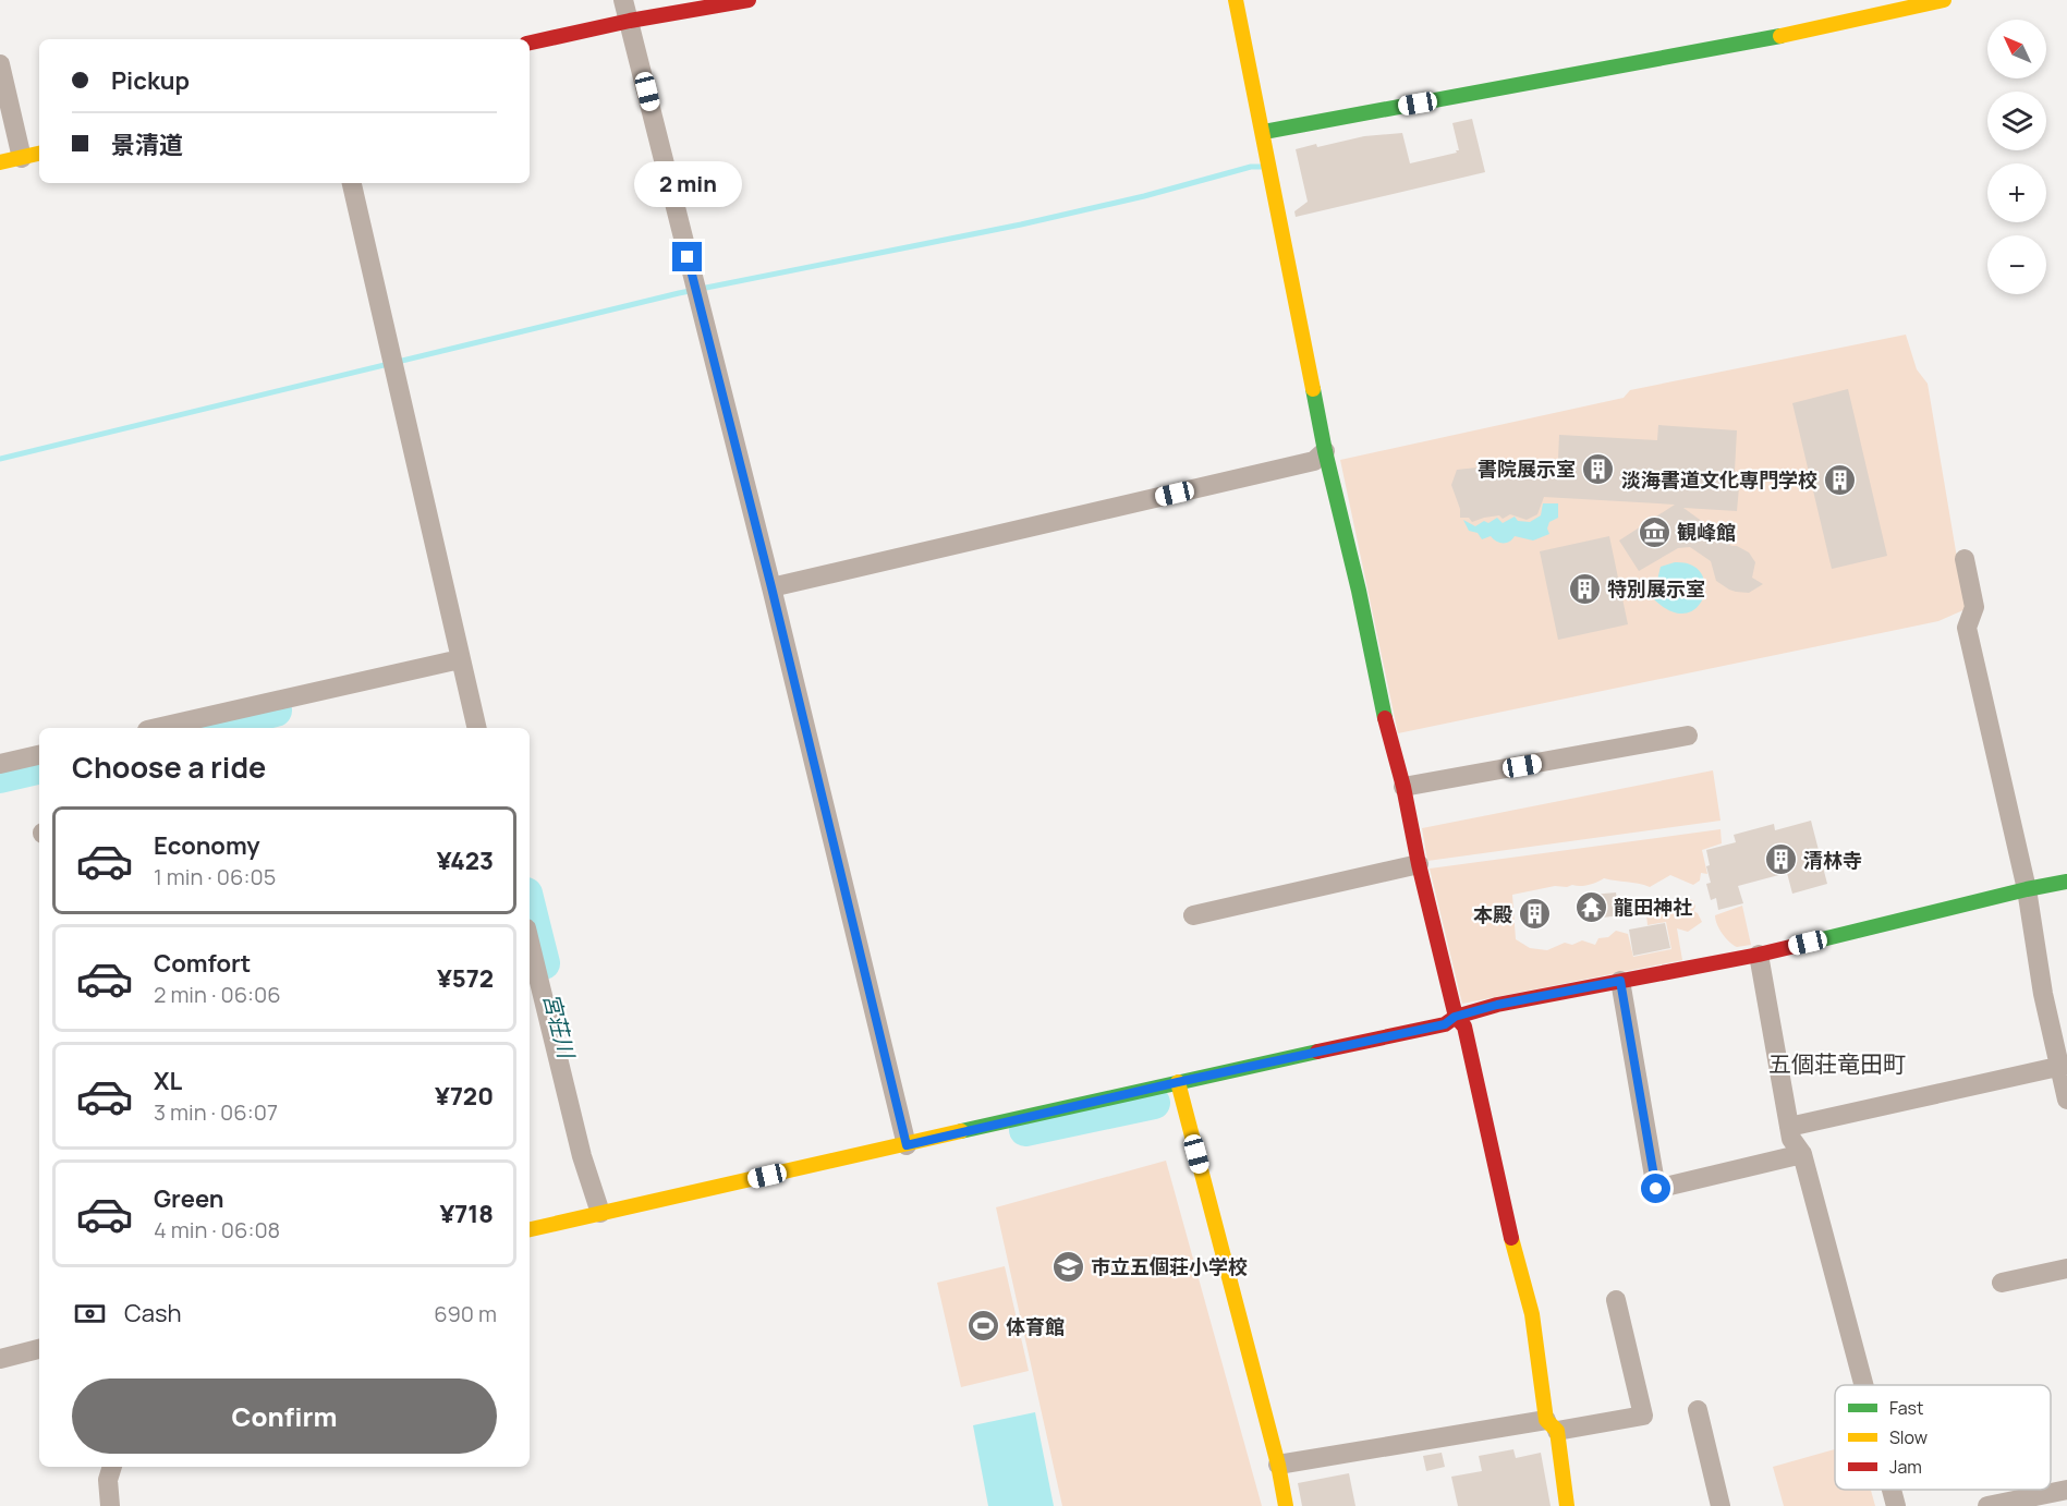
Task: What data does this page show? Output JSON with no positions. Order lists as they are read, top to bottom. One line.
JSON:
{"districts":["五個荘竜田町"],"water":["宮荘川"],"places":{"building":["書院展示室","淡海書道文化専門学校","特別展示室","清林寺","本殿"],"museum":["観峰館"],"temple":["龍田神社"],"school or university":["市立五個荘小学校"],"sports":["体育館"]},"legend":["Fast","Slow","Jam"],"north":"top left","page":{"map_buttons":["+","−"],"banner":["Pickup","景清道"],"bubble":"2 min","heading":"Choose a ride","list":[{"name":"Economy","note":"1 min · 06:05","value":"¥423"},{"name":"Comfort","note":"2 min · 06:06","value":"¥572"},{"name":"XL","note":"3 min · 06:07","value":"¥720"},{"name":"Green","note":"4 min · 06:08","value":"¥718"}],"pay":["Cash","690 m"],"buttons":"Confirm"}}
